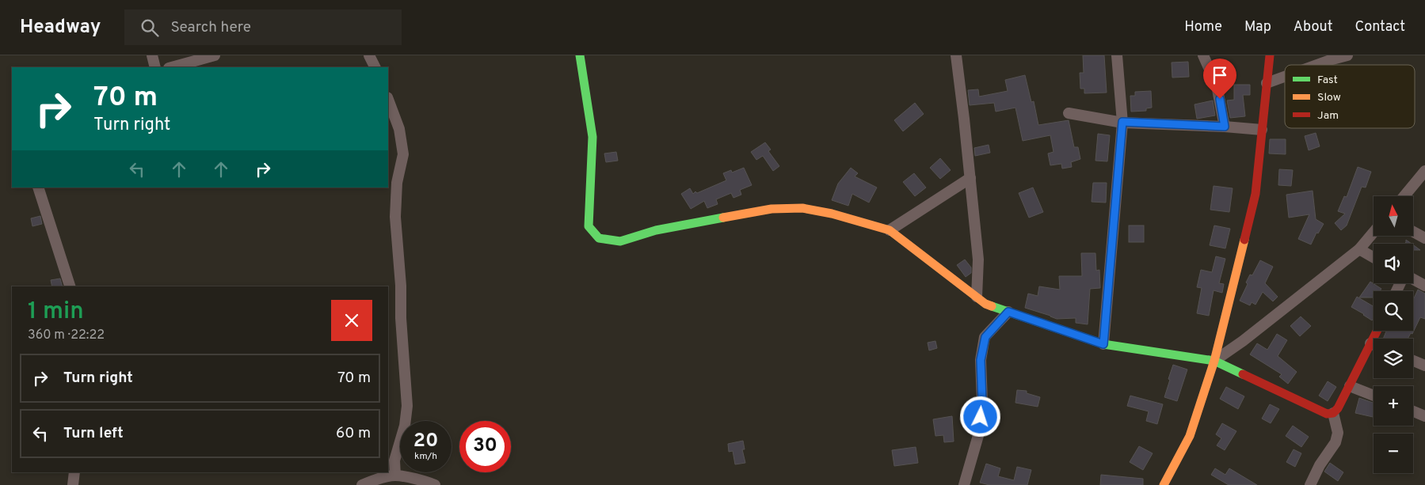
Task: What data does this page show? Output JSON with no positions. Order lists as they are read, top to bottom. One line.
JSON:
{"legend":["Fast","Slow","Jam"],"north":"top","page":{"header":"Headway","search":"Search here","nav":["Home","Map","About","Contact"],"turn":["70 m","Turn right"],"map_buttons":["+","−"],"heading":["1 min","360 m · 22:22"],"list":[{"name":"Turn right","value":"70 m"},{"name":"Turn left","value":"60 m"}],"speed":"20 km/h","limit":"30"}}
